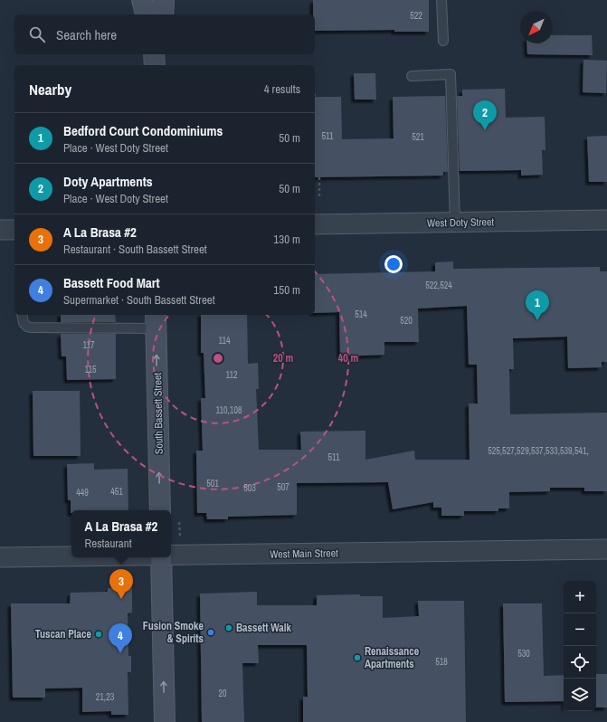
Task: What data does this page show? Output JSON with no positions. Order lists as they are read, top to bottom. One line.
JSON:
{"streets":{"street":["West Doty Street","South Bassett Street","West Main Street"]},"one_way":["South Bassett Street"],"places":["Bassett Walk","Fusion Smoke & Spirits","Tuscan Place","Renaissance Apartments"],"house_numbers":["522","511","521","522,524","514","520","114","117","115","112","110,108","525,527,529,537,533,539,541,","511","501","507","503","451","449","530","518","20","21,23"],"north":"bottom left","page":{"search":"Search here","heading":["Nearby","4 results"],"pins":["2","1","3","4"],"list":[{"mark":"1","name":"Bedford Court Condominiums","note":"Place · West Doty Street","value":"50 m"},{"mark":"2","name":"Doty Apartments","note":"Place · West Doty Street","value":"50 m"},{"mark":"3","name":"A La Brasa #2","note":"Restaurant · South Bassett Street","value":"130 m"},{"mark":"4","name":"Bassett Food Mart","note":"Supermarket · South Bassett Street","value":"150 m"}],"popup":["A La Brasa #2","Restaurant"],"map_buttons":["+","−"]},"rings":["20 m","40 m"]}
